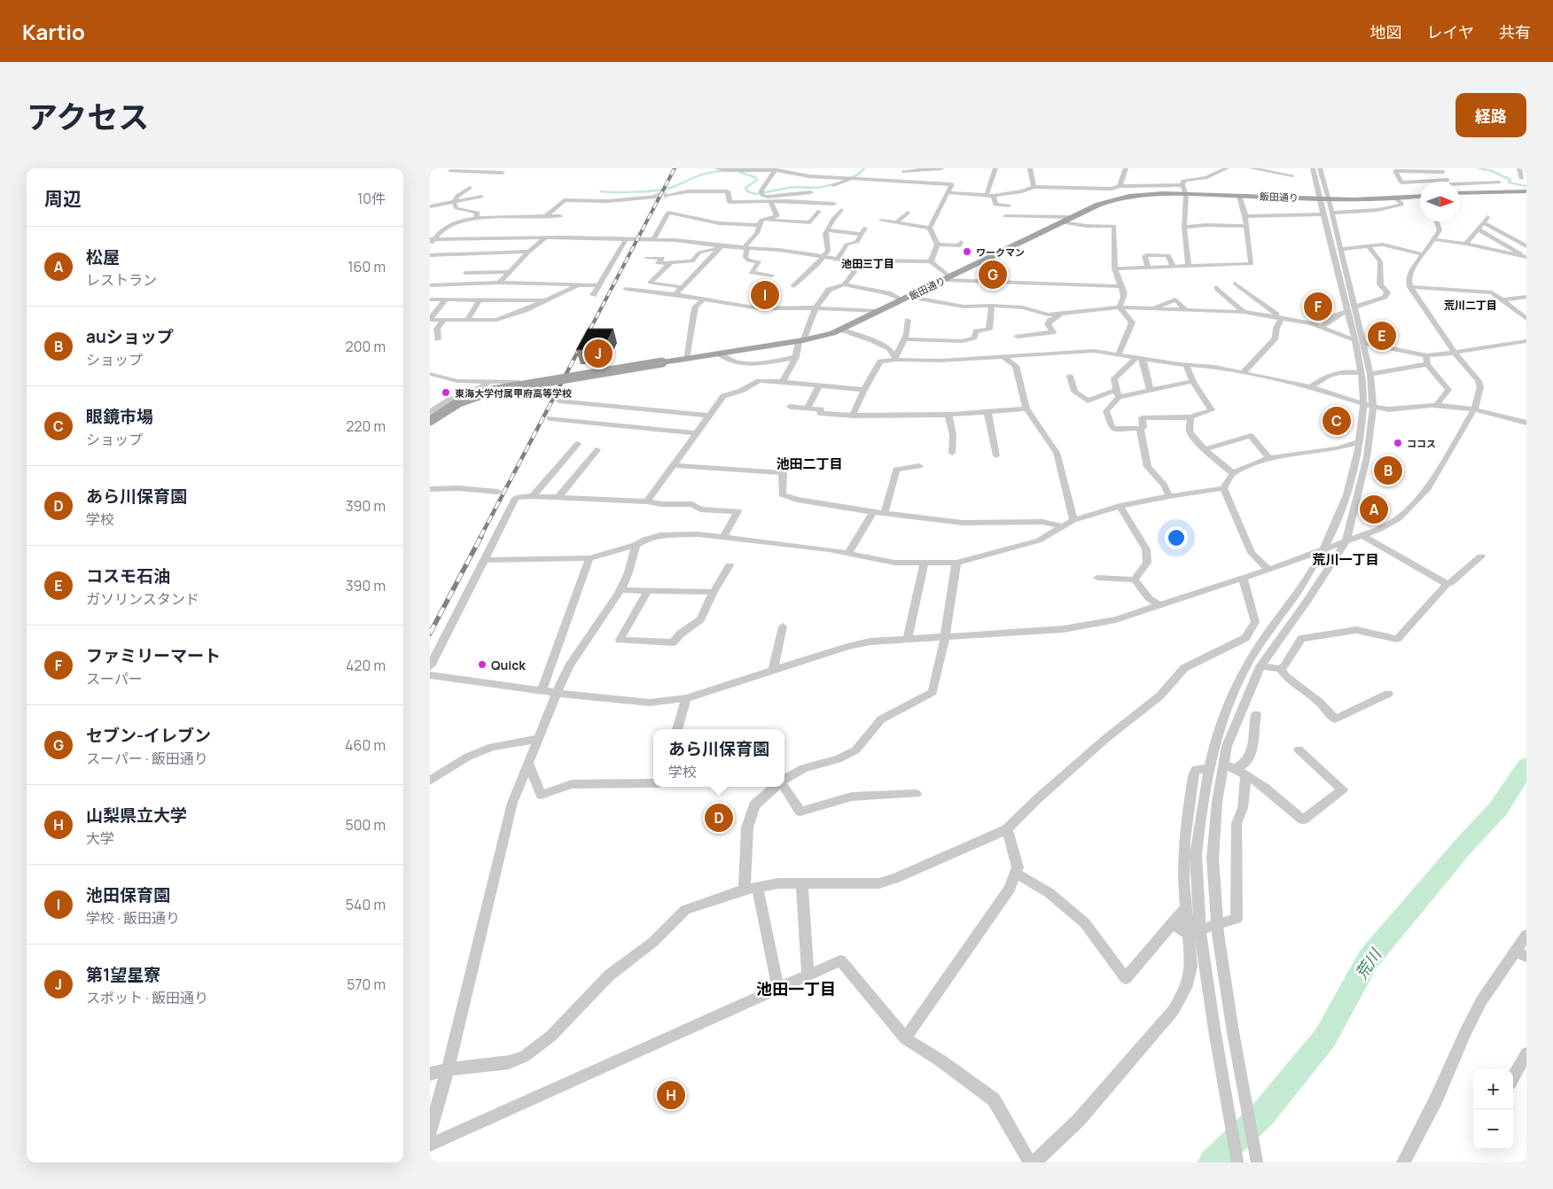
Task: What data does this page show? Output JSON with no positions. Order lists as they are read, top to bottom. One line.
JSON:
{"streets":{"main road":["飯田通り"]},"districts":["池田三丁目","荒川二丁目","池田二丁目","荒川一丁目","池田一丁目"],"water":["荒川"],"places":["ワークマン","東海大学付属甲府高等学校","ココス","Quick"],"north":"right","page":{"header":"Kartio","nav":["地図","レイヤ","共有"],"title":"アクセス","buttons":"経路","heading":["周辺","10件"],"list":[{"mark":"A","name":"松屋","note":"レストラン","value":"160 m"},{"mark":"B","name":"auショップ","note":"ショップ","value":"200 m"},{"mark":"C","name":"眼鏡市場","note":"ショップ","value":"220 m"},{"mark":"D","name":"あら川保育園","note":"学校","value":"390 m"},{"mark":"E","name":"コスモ石油","note":"ガソリンスタンド","value":"390 m"},{"mark":"F","name":"ファミリーマート","note":"スーパー","value":"420 m"},{"mark":"G","name":"セブン-イレブン","note":"スーパー · 飯田通り","value":"460 m"},{"mark":"H","name":"山梨県立大学","note":"大学","value":"500 m"},{"mark":"I","name":"池田保育園","note":"学校 · 飯田通り","value":"540 m"},{"mark":"J","name":"第1望星寮","note":"スポット · 飯田通り","value":"570 m"}],"pins":["G","I","F","E","J","C","B","A","D","H"],"popup":["あら川保育園","学校"],"map_buttons":["+","−"]}}
